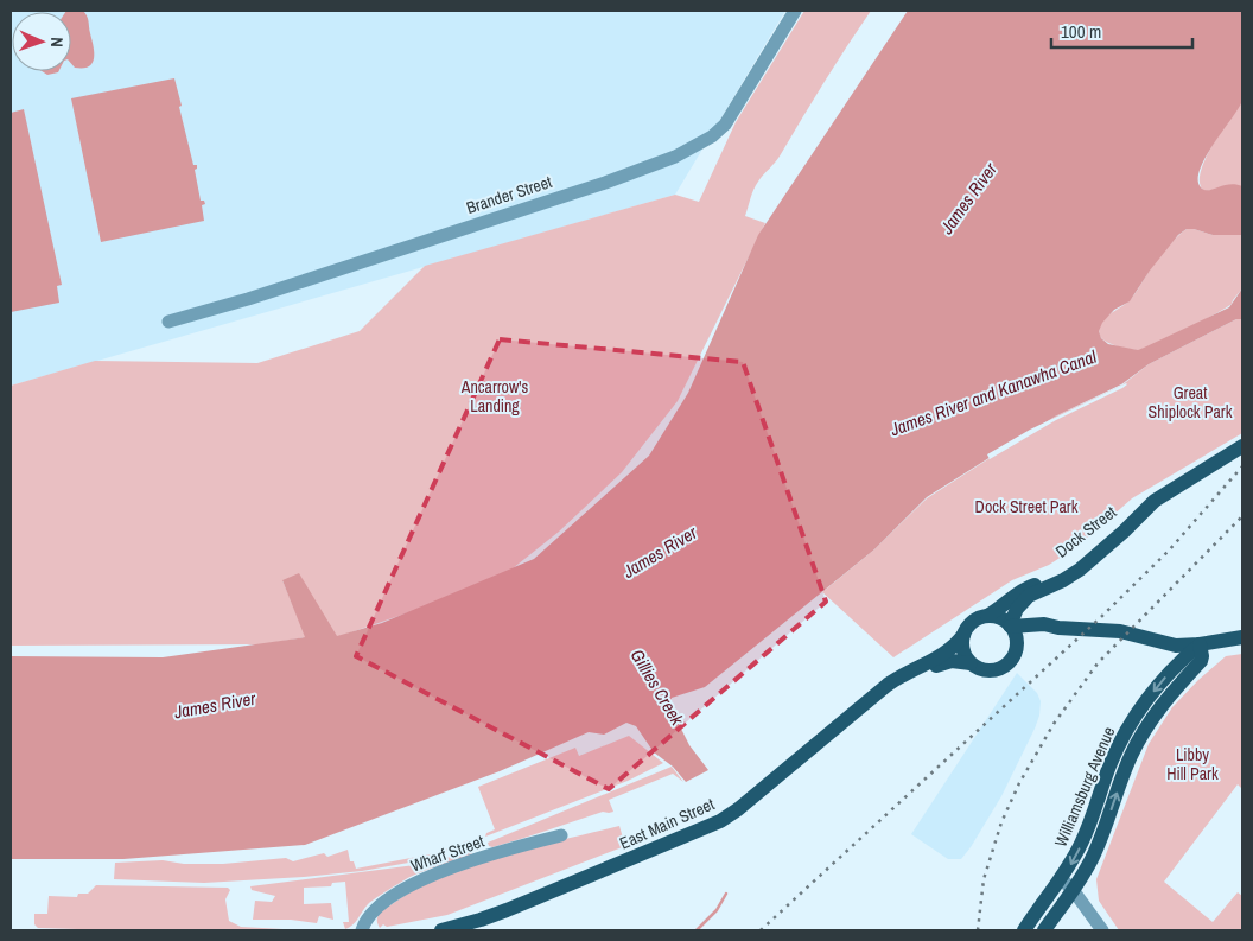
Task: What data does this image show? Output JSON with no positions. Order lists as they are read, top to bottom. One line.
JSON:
{"streets":{"main road":["Dock Street","Williamsburg Avenue","East Main Street"],"street":["Brander Street","Wharf Street"]},"crossings":[["Dock Street","East Main Street"]],"water":["James River","James River and Kanawha Canal","Gillies Creek"],"parks":["Ancarrow's Landing","Great Shiplock Park","Dock Street Park","Libby Hill Park"],"scale_bar":"100 m","north":"right"}
